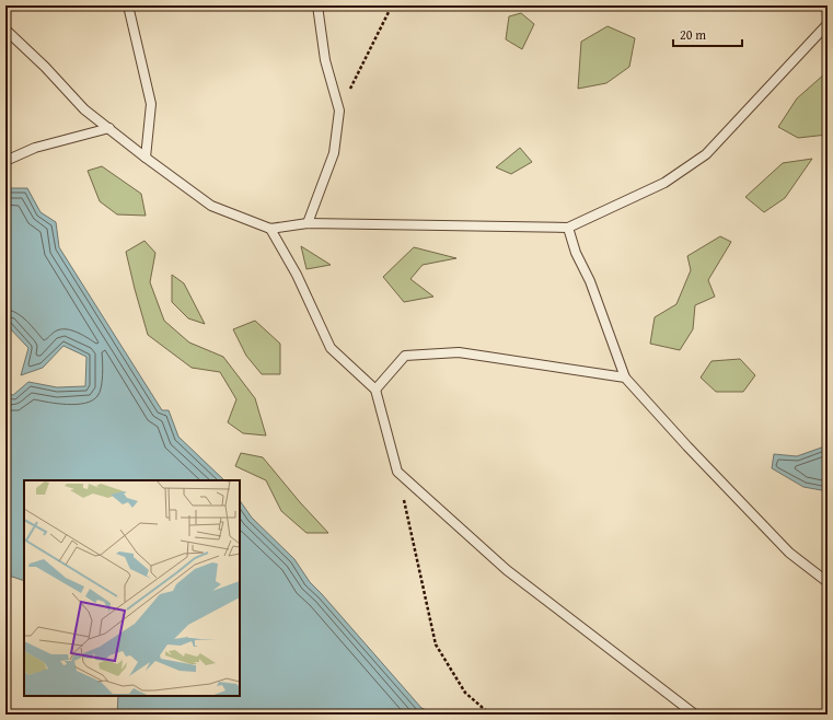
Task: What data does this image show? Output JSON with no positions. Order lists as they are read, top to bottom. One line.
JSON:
{"scale_bar":"20 m"}
